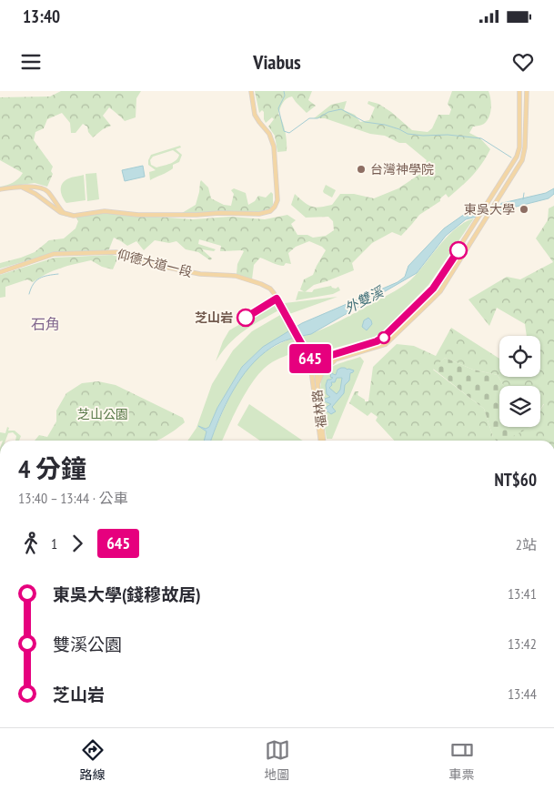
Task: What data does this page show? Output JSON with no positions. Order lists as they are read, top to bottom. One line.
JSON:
{"streets":{"main road":["仰德大道一段","福林路"]},"crossings":[["仰德大道一段","福林路"]],"districts":["石角"],"water":["外雙溪"],"parks":["芝山公園"],"places":["台灣神學院","東吳大學","芝山岩"],"lines":["bus line 645"],"page":{"status":"13:40","header":"Viabus","on_map":"645","heading":["4 分鐘","13:40 – 13:44 · 公車","NT$60"],"legs":["1","645","2站"],"list":[{"name":"東吳大學(錢穆故居)","value":"13:41"},{"name":"雙溪公園","value":"13:42"},{"name":"芝山岩","value":"13:44"}],"tabs":["路線","地圖","車票"]}}
